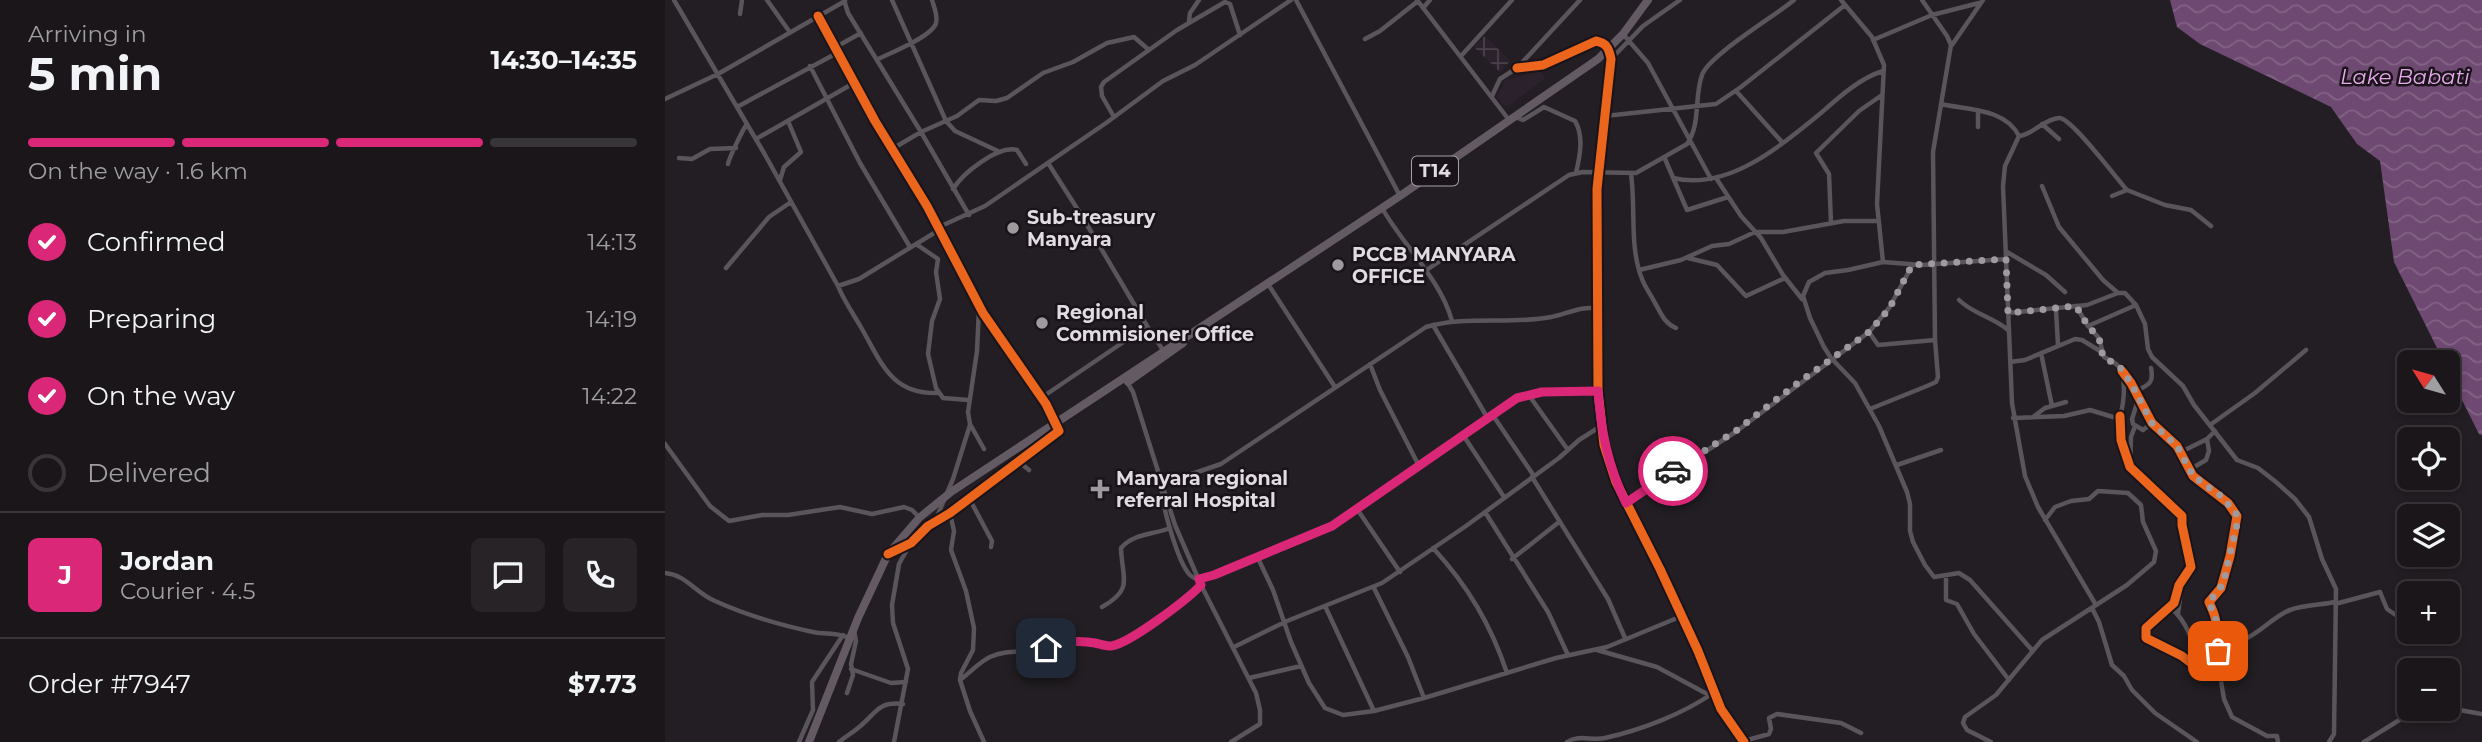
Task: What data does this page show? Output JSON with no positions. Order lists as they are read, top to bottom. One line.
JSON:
{"streets":{"highway":["T14"]},"water":["Lake Babati"],"places":{"other":["Sub-treasury Manyara","PCCB MANYARA OFFICE","Regional Commisioner Office"],"health":["Manyara regional referral Hospital"]},"north":"top left","page":{"heading":["5 min","Arriving in","14:30–14:35"],"panel":["Jordan","Courier · 4.5","Order #7947","$7.73"],"bar":"On the way · 1.6 km","list":[["Confirmed","14:13"],["Preparing","14:19"],["On the way","14:22"],"Delivered"],"map_buttons":["+","−"],"round":"J"}}
